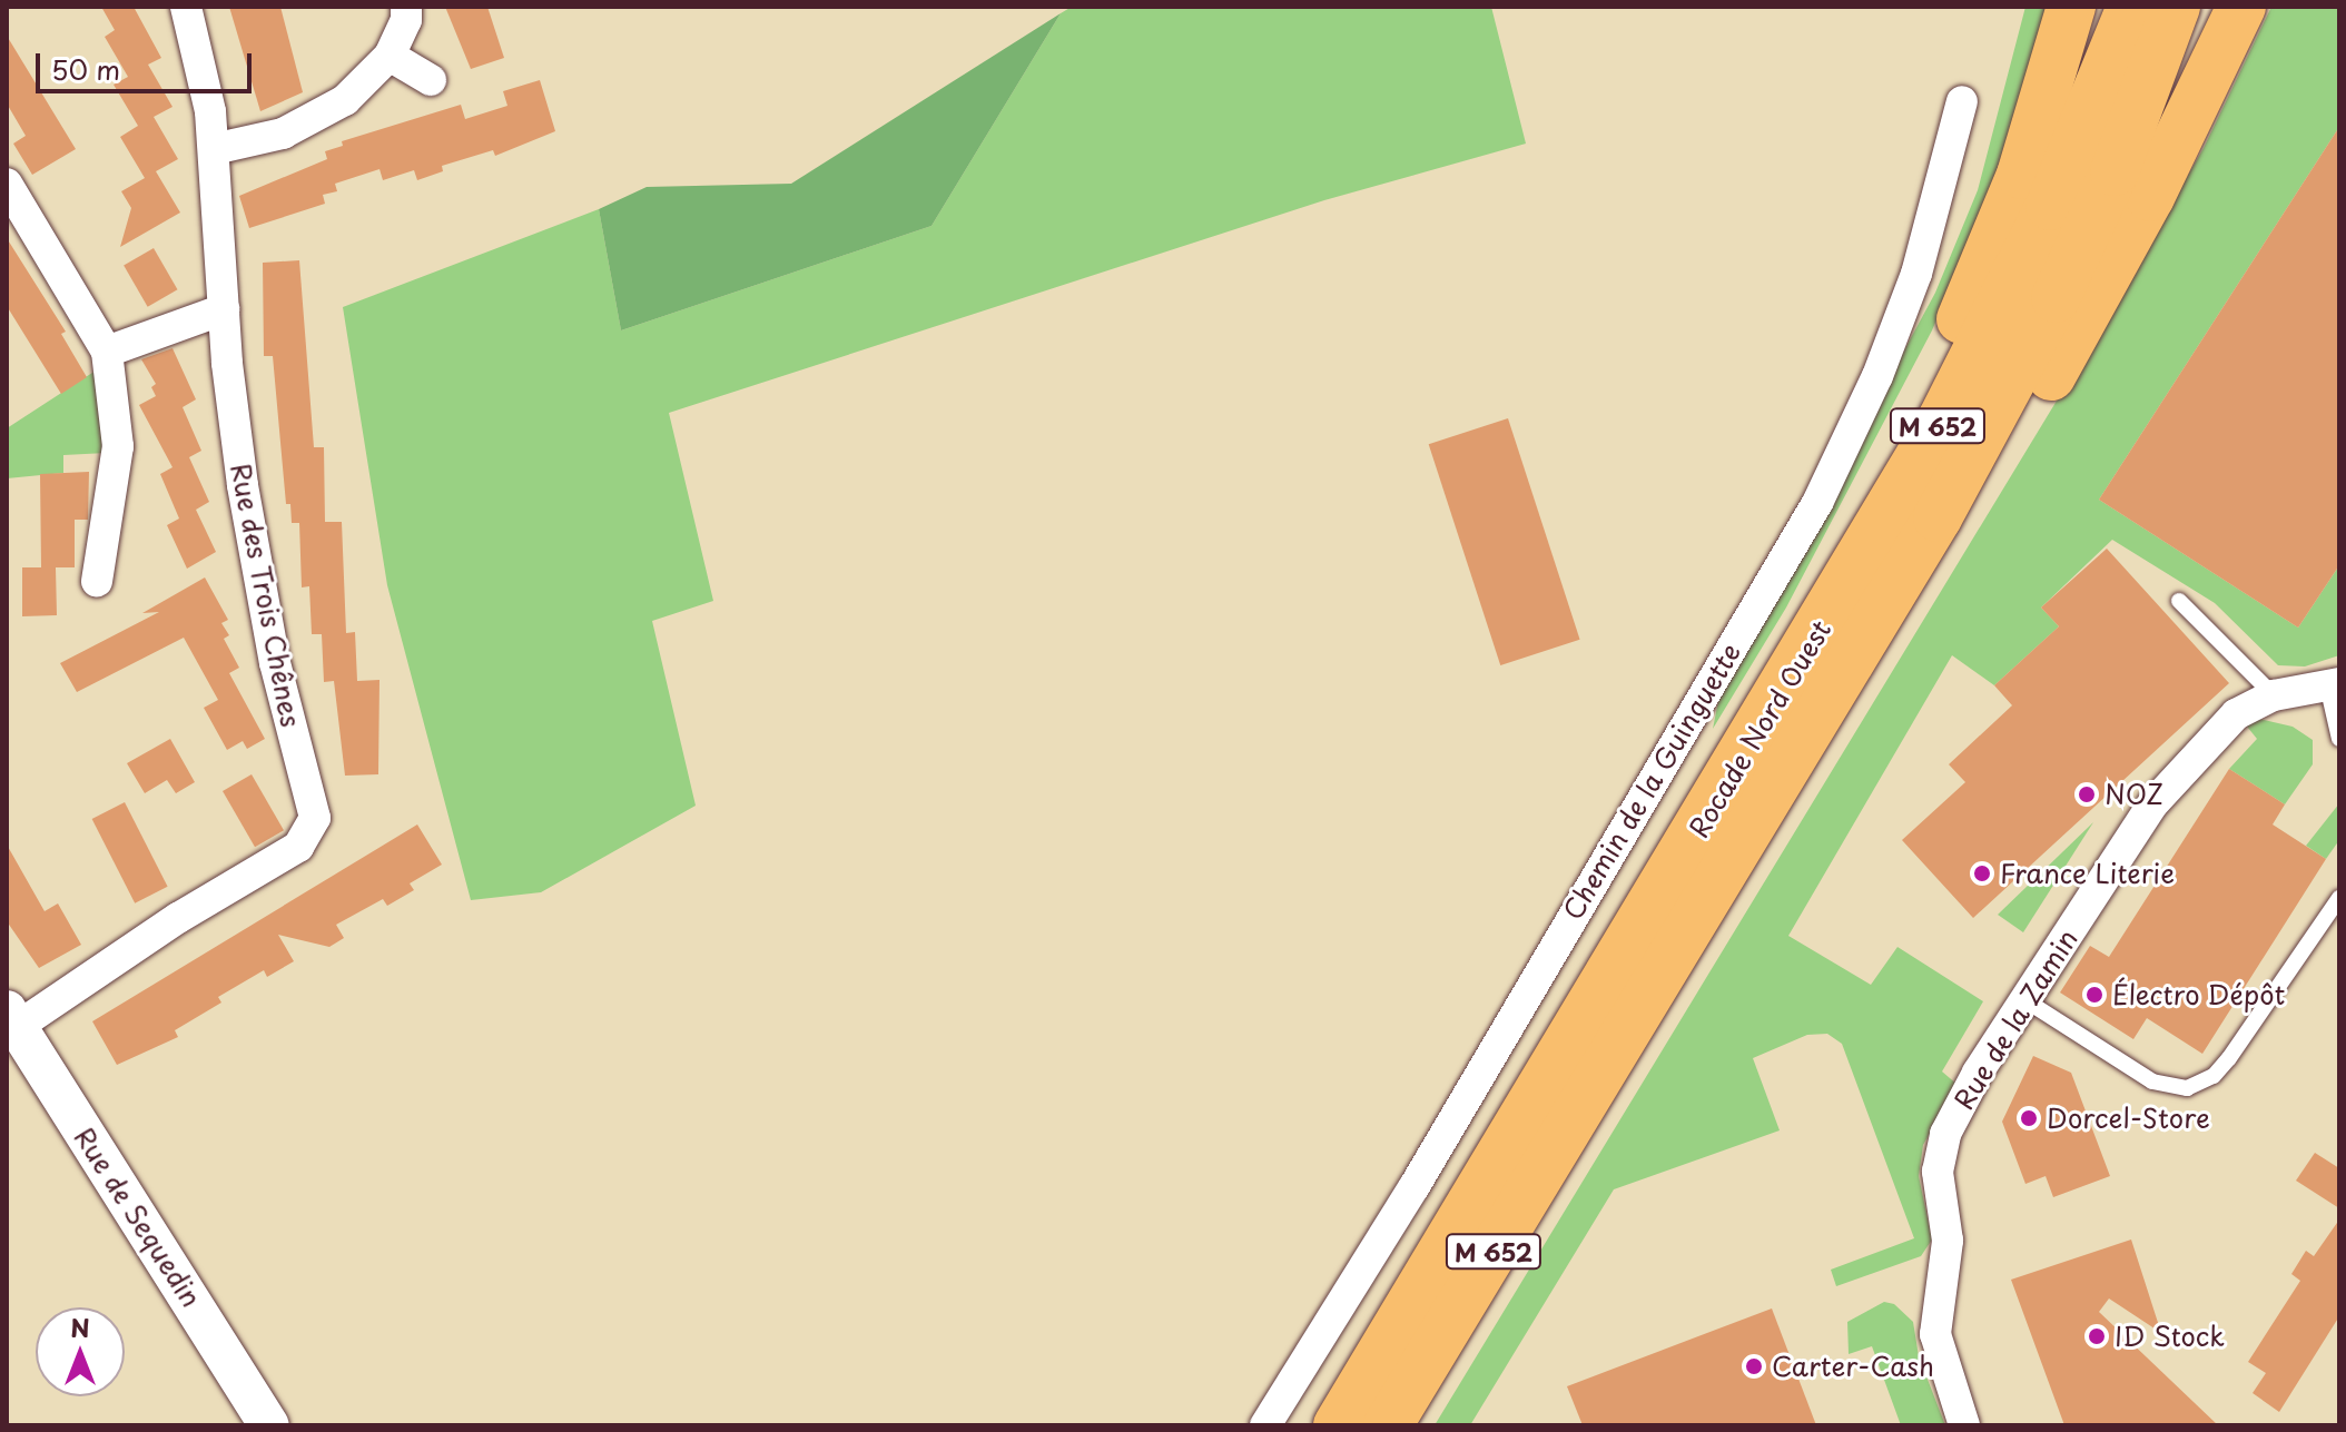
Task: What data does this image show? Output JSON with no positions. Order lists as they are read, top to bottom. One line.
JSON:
{"streets":{"highway":["M 652","Rocade Nord Ouest"],"street":["Rue des Trois Chênes","Chemin de la Guinguette","Rue de la Zamin","Rue de Sequedin"]},"crossings":[["Rue des Trois Chênes","Rue de Sequedin"]],"places":["NOZ","France Literie","Électro Dépôt","Dorcel-Store","ID Stock","Carter-Cash"],"scale_bar":"50 m","north":"top"}
